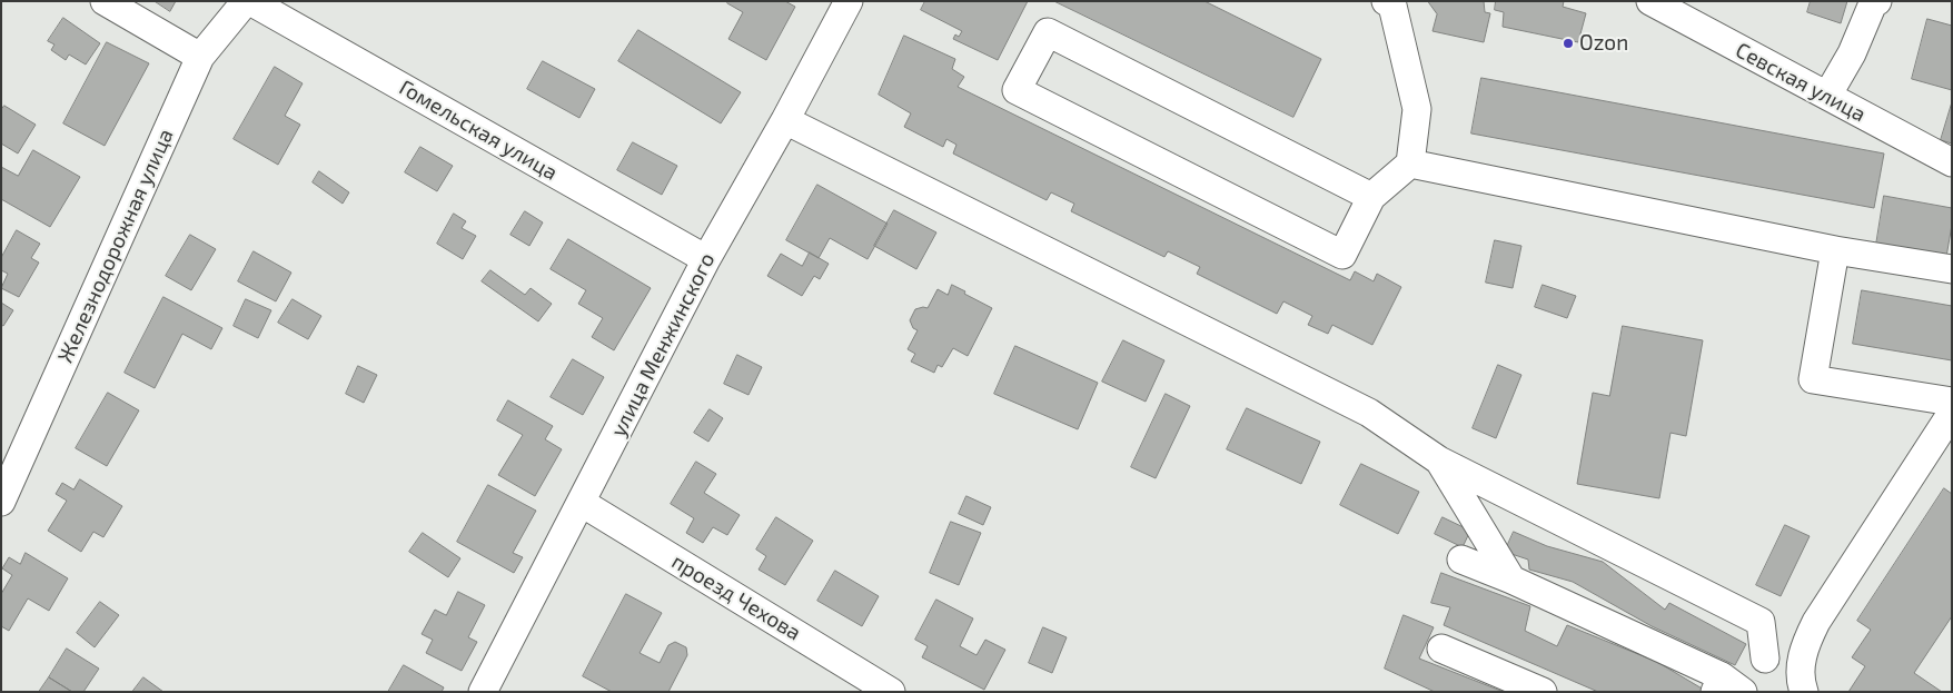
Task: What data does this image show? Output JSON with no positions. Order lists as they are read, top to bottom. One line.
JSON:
{"streets":{"street":["Севская улица","Гомельская улица","Железнодорожная улица","улица Менжинского","проезд Чехова"]},"crossings":[["Гомельская улица","улица Менжинского"],["улица Менжинского","проезд Чехова"]],"places":["Ozon"]}
